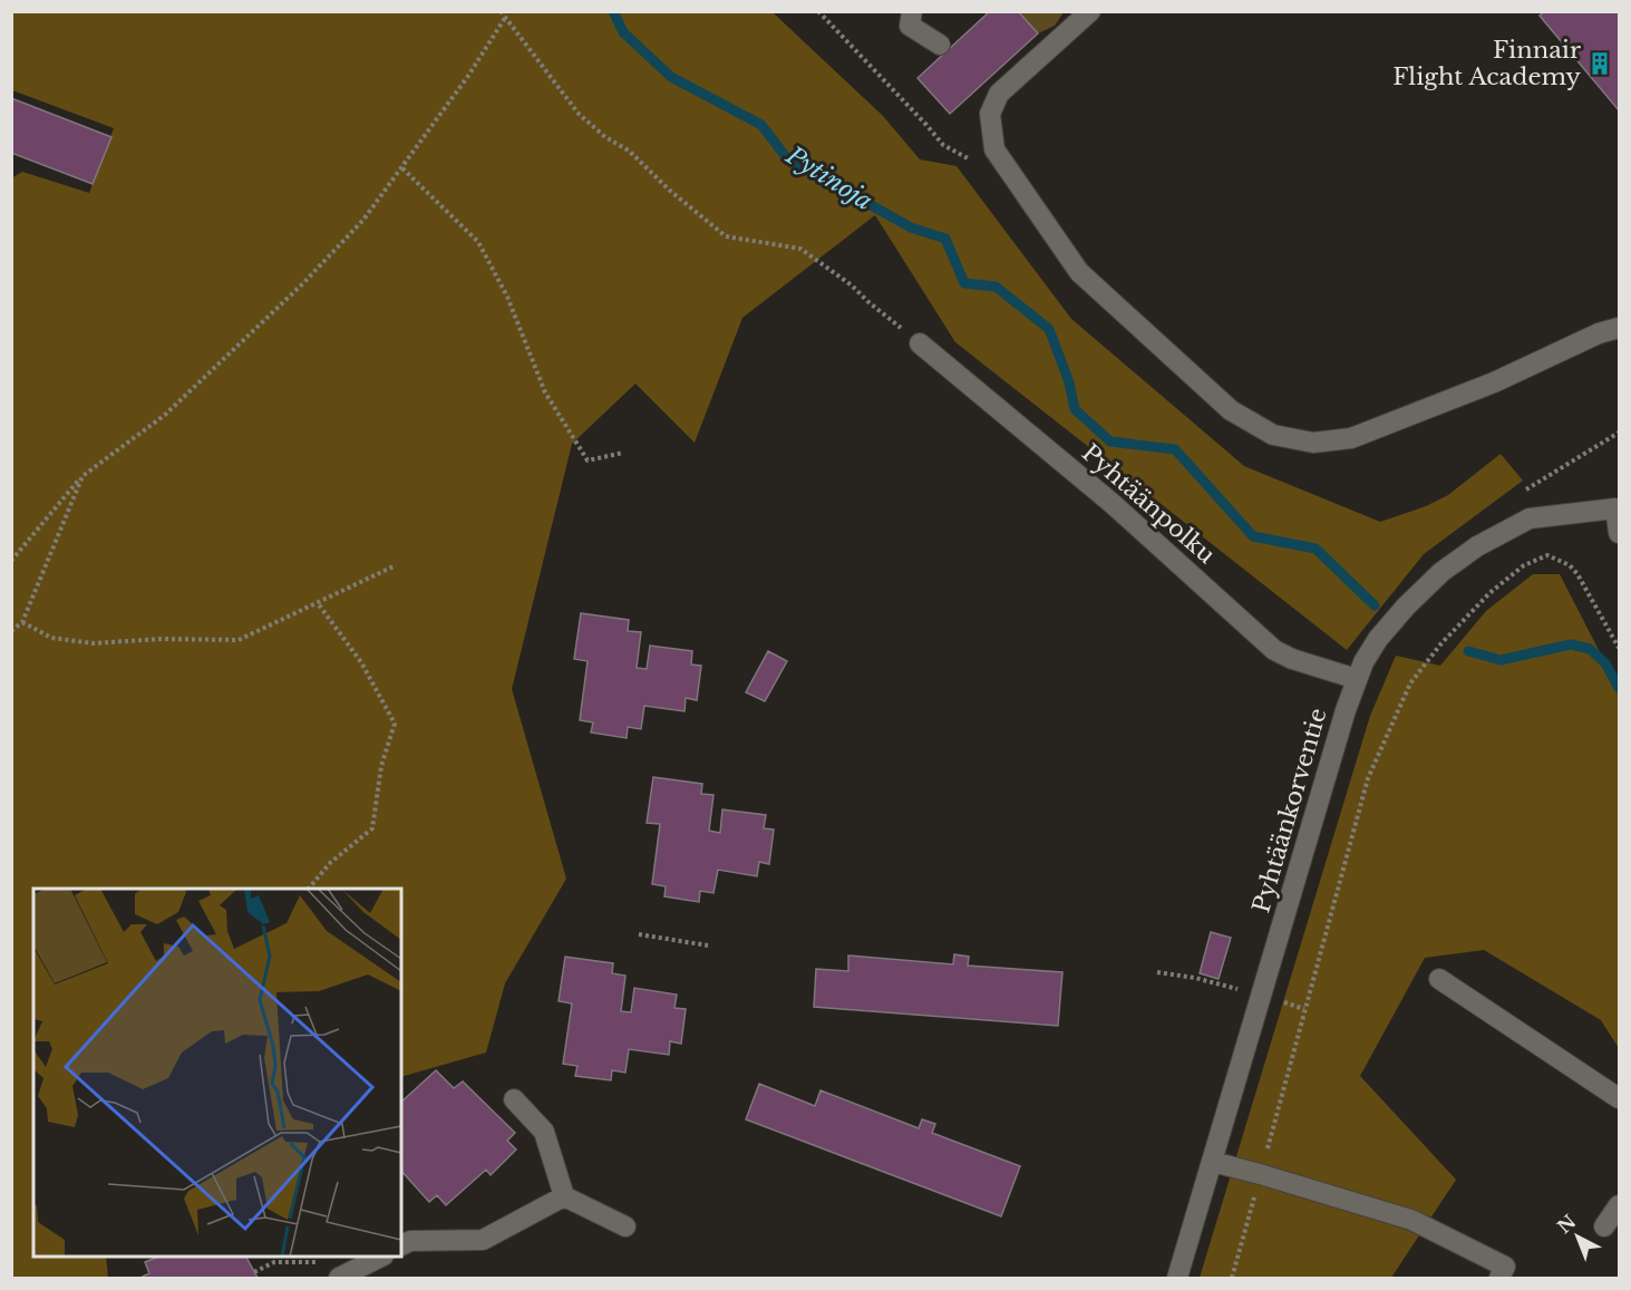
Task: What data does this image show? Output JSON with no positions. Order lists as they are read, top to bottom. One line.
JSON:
{"streets":{"street":["Pyhtäänpolku","Pyhtäänkorventie"]},"crossings":[["Pyhtäänpolku","Pyhtäänkorventie"]],"water":["Pytinoja"],"places":{"building":["Finnair Flight Academy"]},"north":"top left"}
